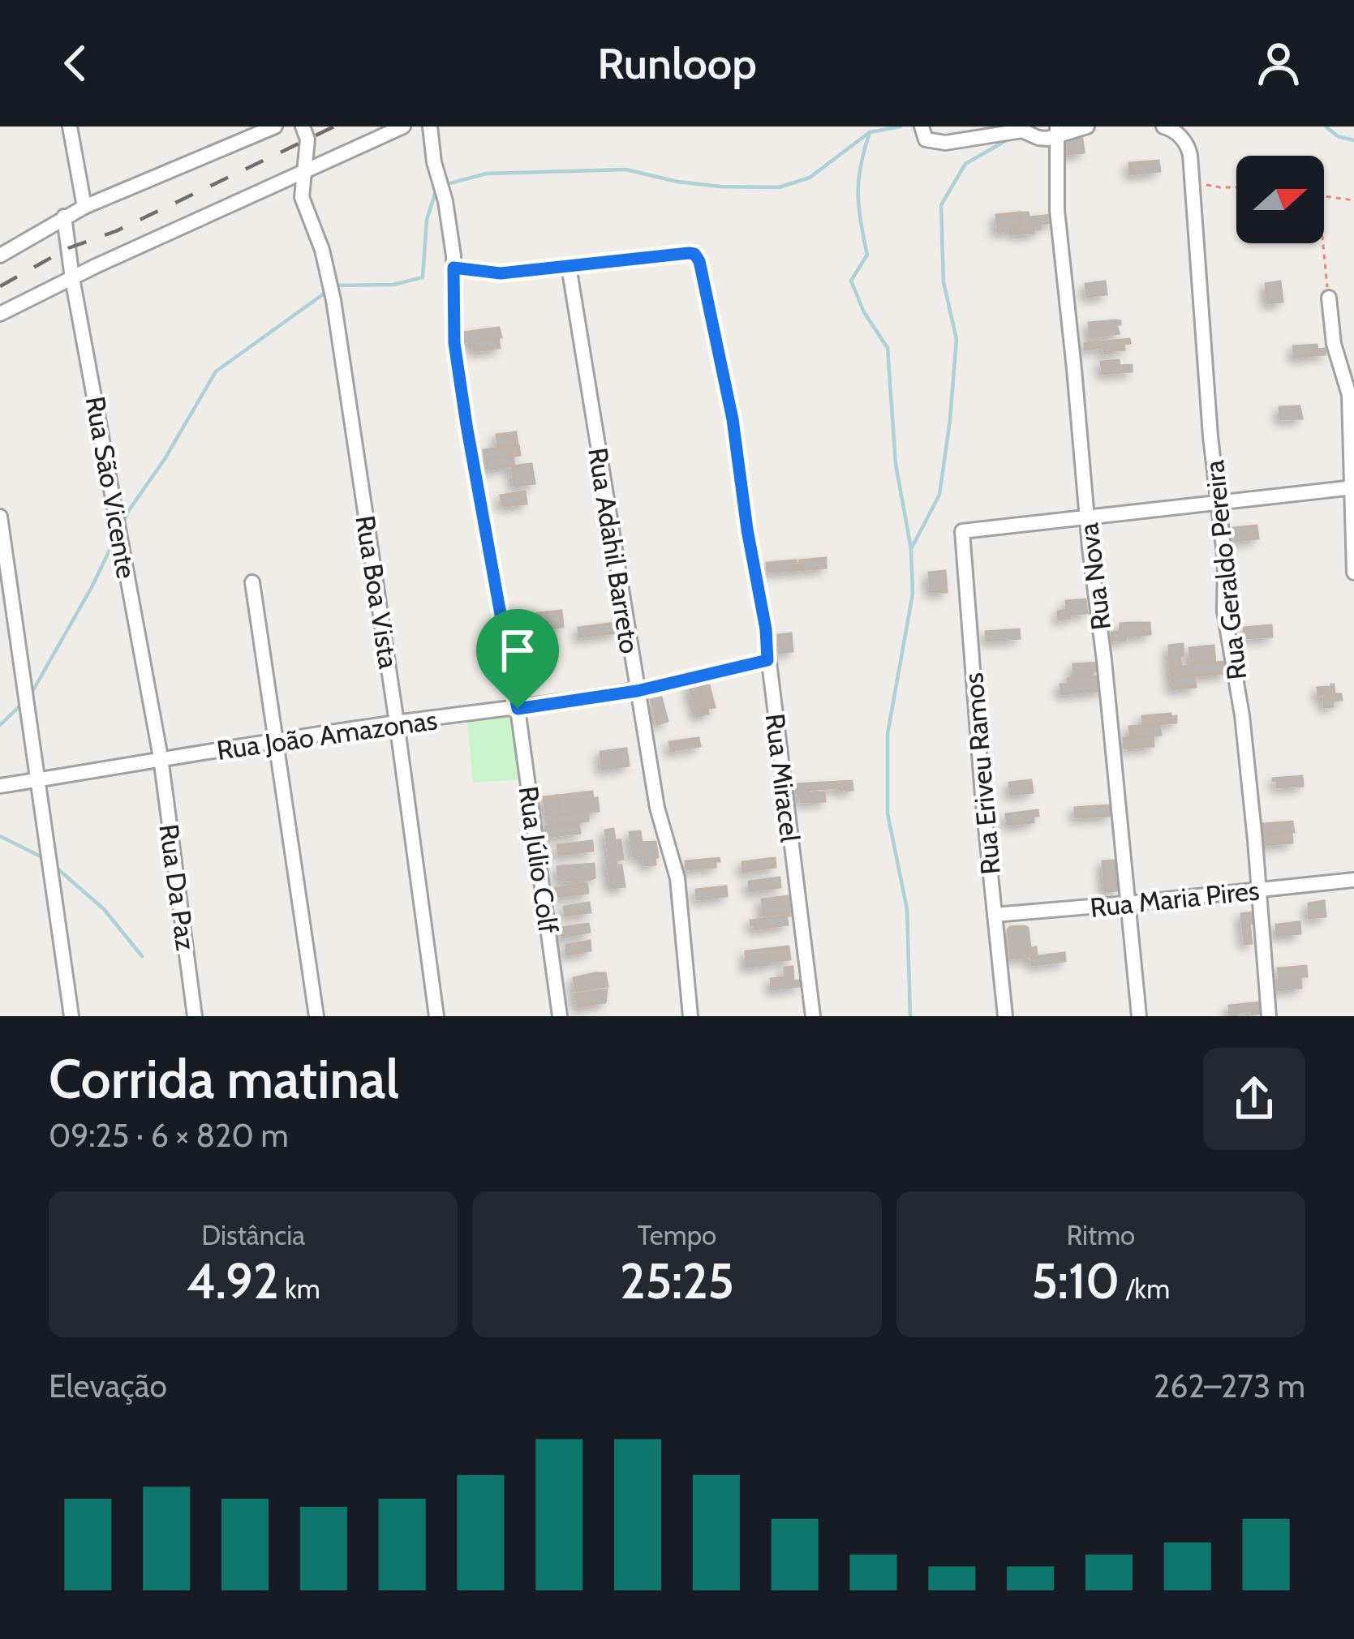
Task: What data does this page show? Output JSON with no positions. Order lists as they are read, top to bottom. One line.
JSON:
{"streets":{"street":["Rua São Vicente","Rua Adahil Barreto","Rua Geraldo Pereira","Rua Nova","Rua Boa Vista","Rua João Amazonas","Rua Eriveu Ramos","Rua Miracel","Rua Júlio Colf","Rua Da Paz","Rua Maria Pires"]},"crossings":[["Rua São Vicente","Rua João Amazonas"],["Rua São Vicente","Rua Da Paz"],["Rua Adahil Barreto","Rua João Amazonas"],["Rua Adahil Barreto","Rua Miracel"],["Rua Geraldo Pereira","Rua Maria Pires"],["Rua Nova","Rua Eriveu Ramos"],["Rua Nova","Rua Maria Pires"],["Rua Boa Vista","Rua João Amazonas"],["Rua João Amazonas","Rua Júlio Colf"],["Rua João Amazonas","Rua Da Paz"],["Rua Eriveu Ramos","Rua Maria Pires"]],"north":"right","page":{"header":"Runloop","heading":["Corrida matinal","09:25 · 6 × 820 m"],"stats":[["Distância","4.92 km"],["Tempo","25:25"],["Ritmo","5:10 /km"]],"chart":["Elevação","262–273 m"]}}
